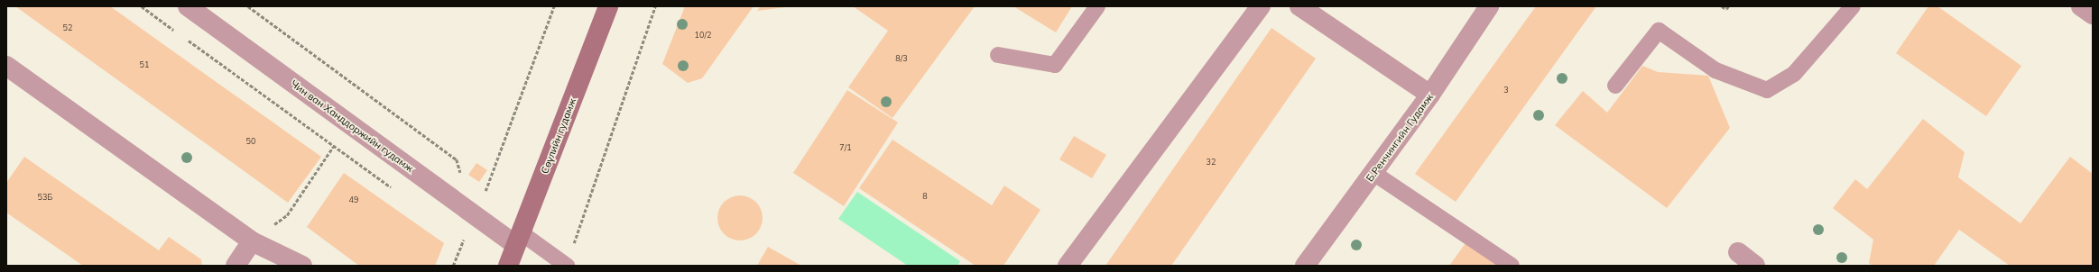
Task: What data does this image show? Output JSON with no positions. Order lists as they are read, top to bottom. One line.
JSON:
{"streets":{"main road":["Сөүлийн гудамж"],"street":["Чин ван Ханддоржийн гудамж","Б.Ренчингийн Гудамж"]},"crossings":[["Чин ван Ханддоржийн гудамж","Сөүлийн гудамж"]],"house_numbers":["52","10/2","8/3","51","3","50","7/1","32","8","53Б","49"]}
